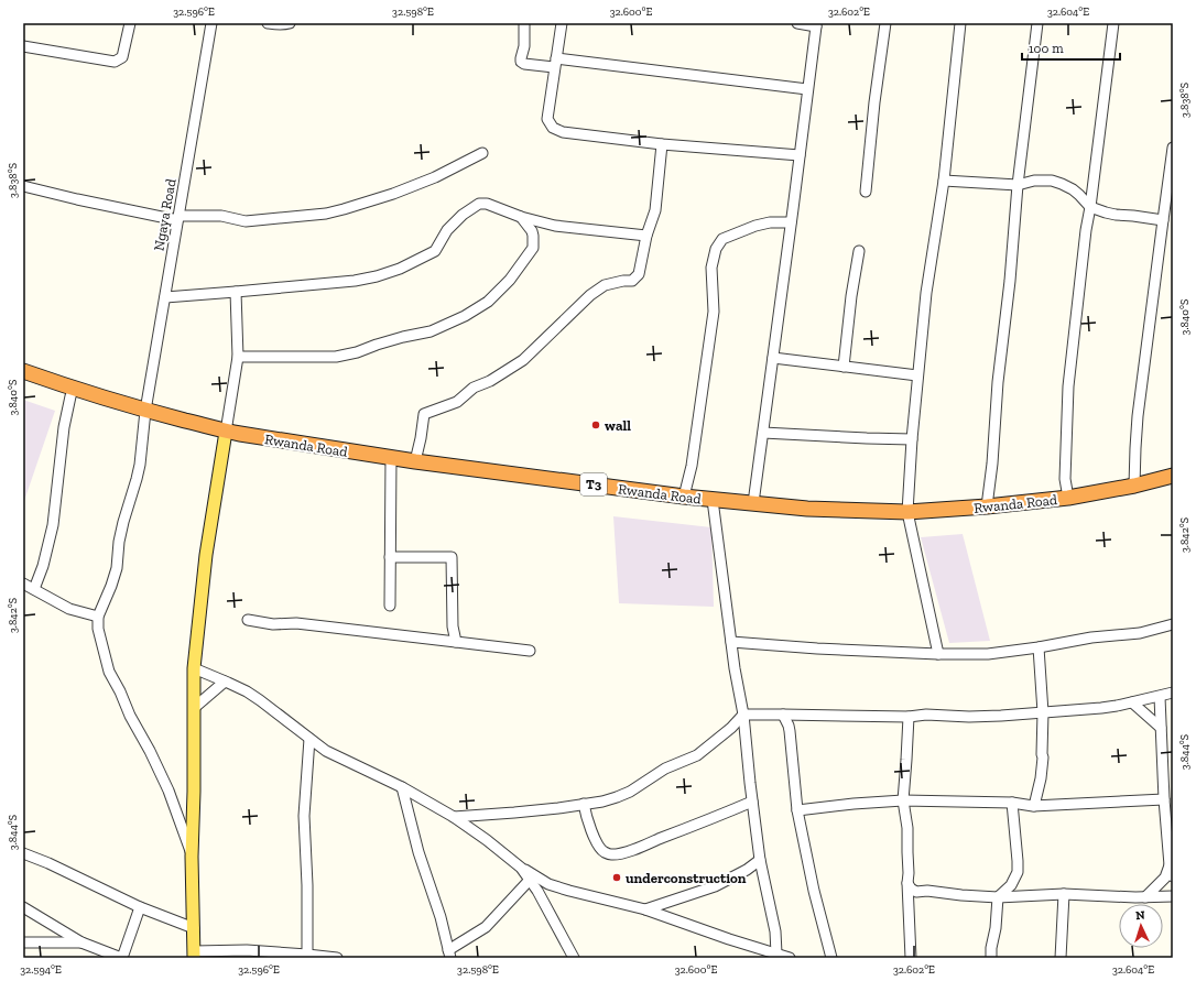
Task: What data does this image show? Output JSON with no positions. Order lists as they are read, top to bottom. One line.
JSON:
{"streets":{"highway":["Rwanda Road","T3"],"street":["Ngaya Road"]},"crossings":[["Ngaya Road","Rwanda Road"]],"places":["wall","underconstruction"],"scale_bar":"100 m","north":"top","coordinates":["32.596°E","32.598°E","32.600°E","32.602°E","32.604°E","3.838°S","3.840°S","3.842°S","3.844°S","32.594°E"]}
